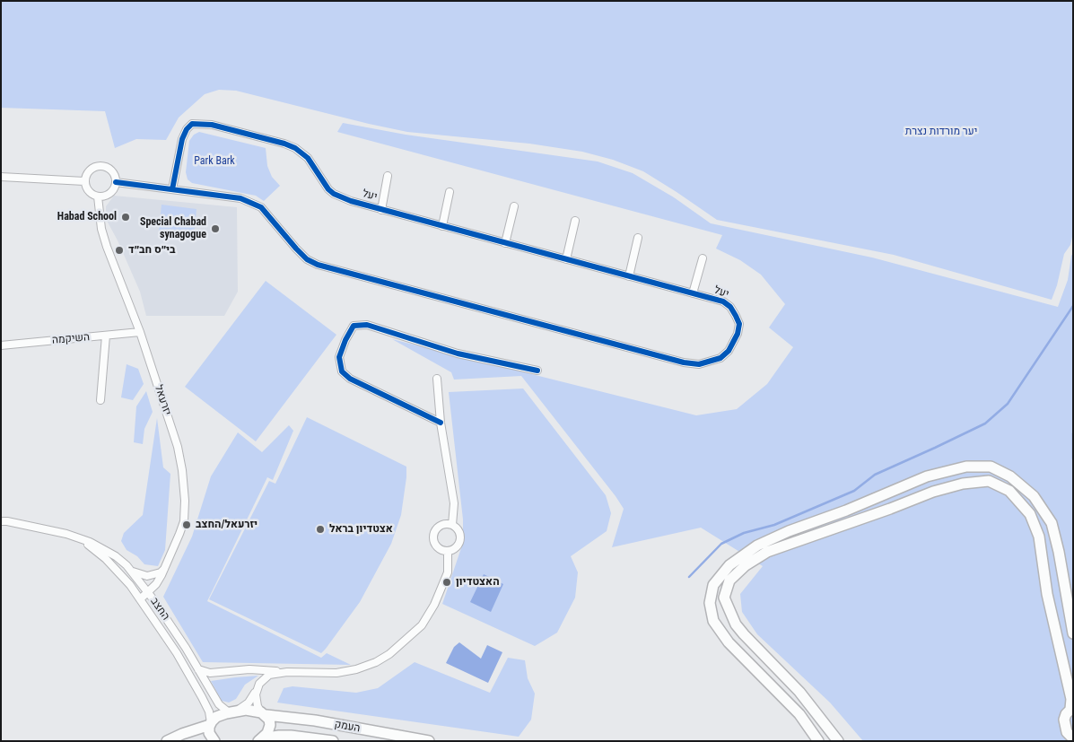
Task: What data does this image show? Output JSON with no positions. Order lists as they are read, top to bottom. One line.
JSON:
{"streets":{"street":["יעל","השיקמה","יזרעאל","החצב","העמק"]},"crossings":[["השיקמה","יזרעאל"],["יזרעאל","החצב"],["החצב","העמק"]],"parks":["יער מורדות נצרת","Park Bark"],"places":["Habad School","Special Chabad synagogue","בי״ס חב״ד","יזרעאל/החצב","אצטדיון בראל","האצטדיון"]}
